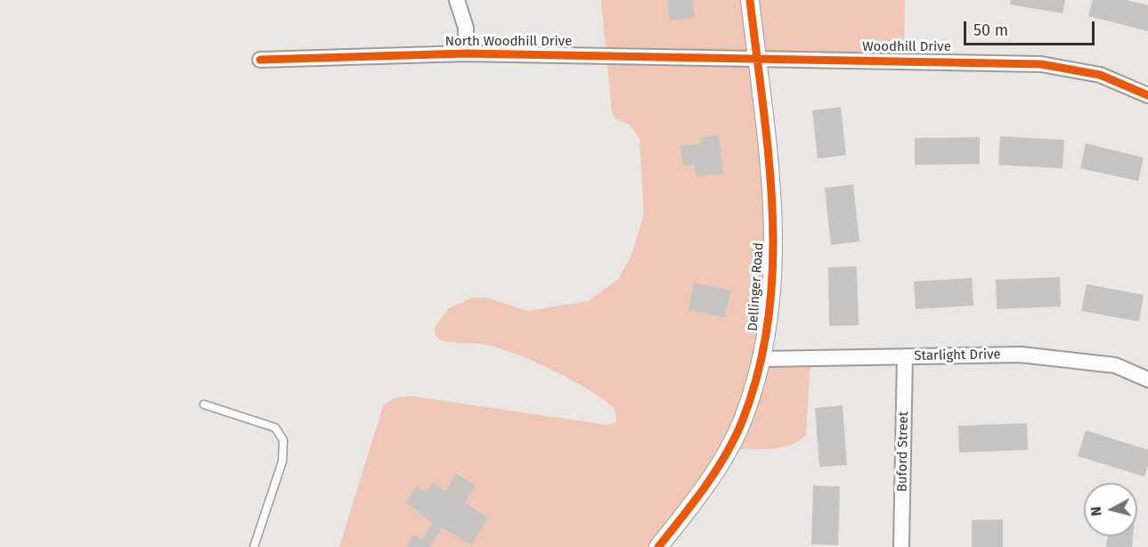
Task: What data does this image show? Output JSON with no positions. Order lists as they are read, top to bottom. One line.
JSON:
{"streets":{"street":["North Woodhill Drive","Woodhill Drive","Dellinger Road","Starlight Drive","Buford Street"]},"crossings":[["North Woodhill Drive","Woodhill Drive"],["North Woodhill Drive","Dellinger Road"],["Woodhill Drive","Dellinger Road"],["Dellinger Road","Starlight Drive"],["Starlight Drive","Buford Street"]],"scale_bar":"50 m","north":"left"}
